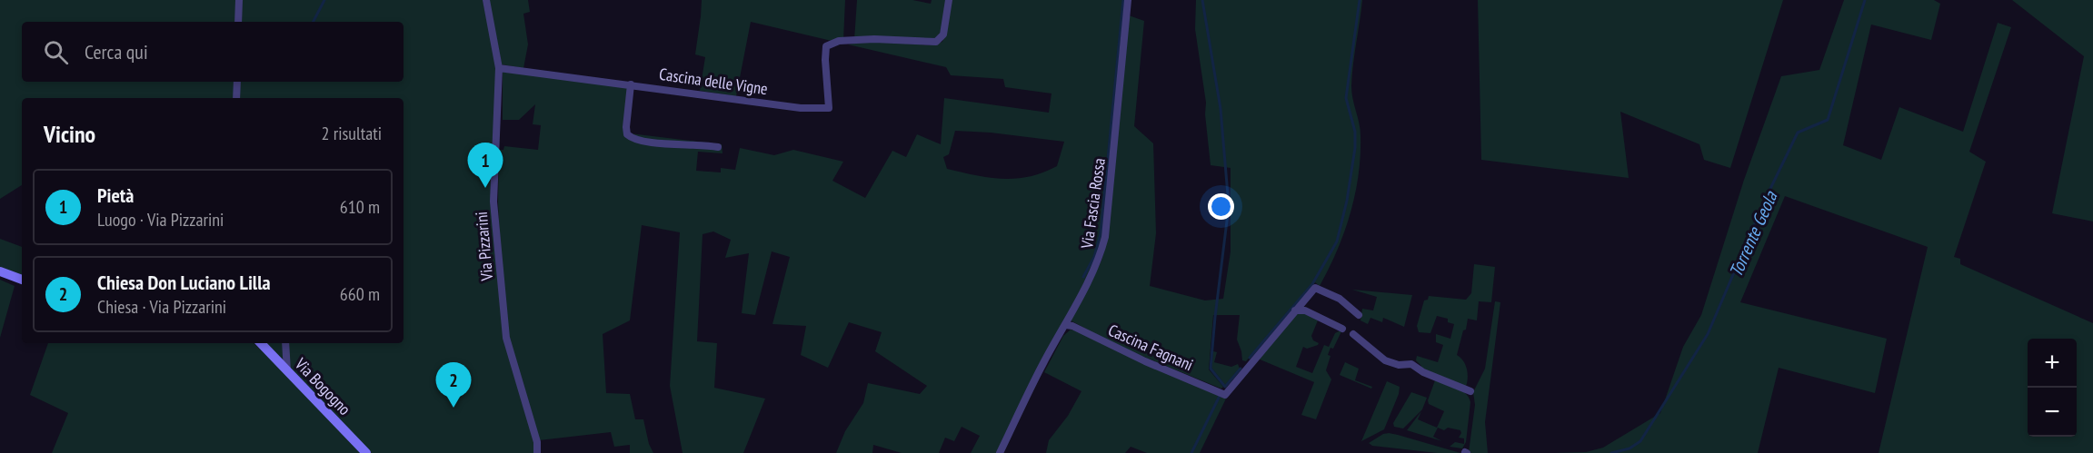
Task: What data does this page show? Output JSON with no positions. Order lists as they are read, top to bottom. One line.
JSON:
{"streets":{"main road":["Via Bogogno"],"street":["Cascina delle Vigne","Via Fascia Rossa","Via Pizzarini","Cascina Fagnani"]},"crossings":[["Cascina delle Vigne","Via Pizzarini"],["Via Fascia Rossa","Cascina Fagnani"]],"water":["Torrente Geola"],"page":{"search":"Cerca qui","heading":["Vicino","2 risultati"],"pins":["1","2"],"list":[{"mark":"1","name":"Pietà","note":"Luogo · Via Pizzarini","value":"610 m"},{"mark":"2","name":"Chiesa Don Luciano Lilla","note":"Chiesa · Via Pizzarini","value":"660 m"}],"map_buttons":["+","−"]}}
